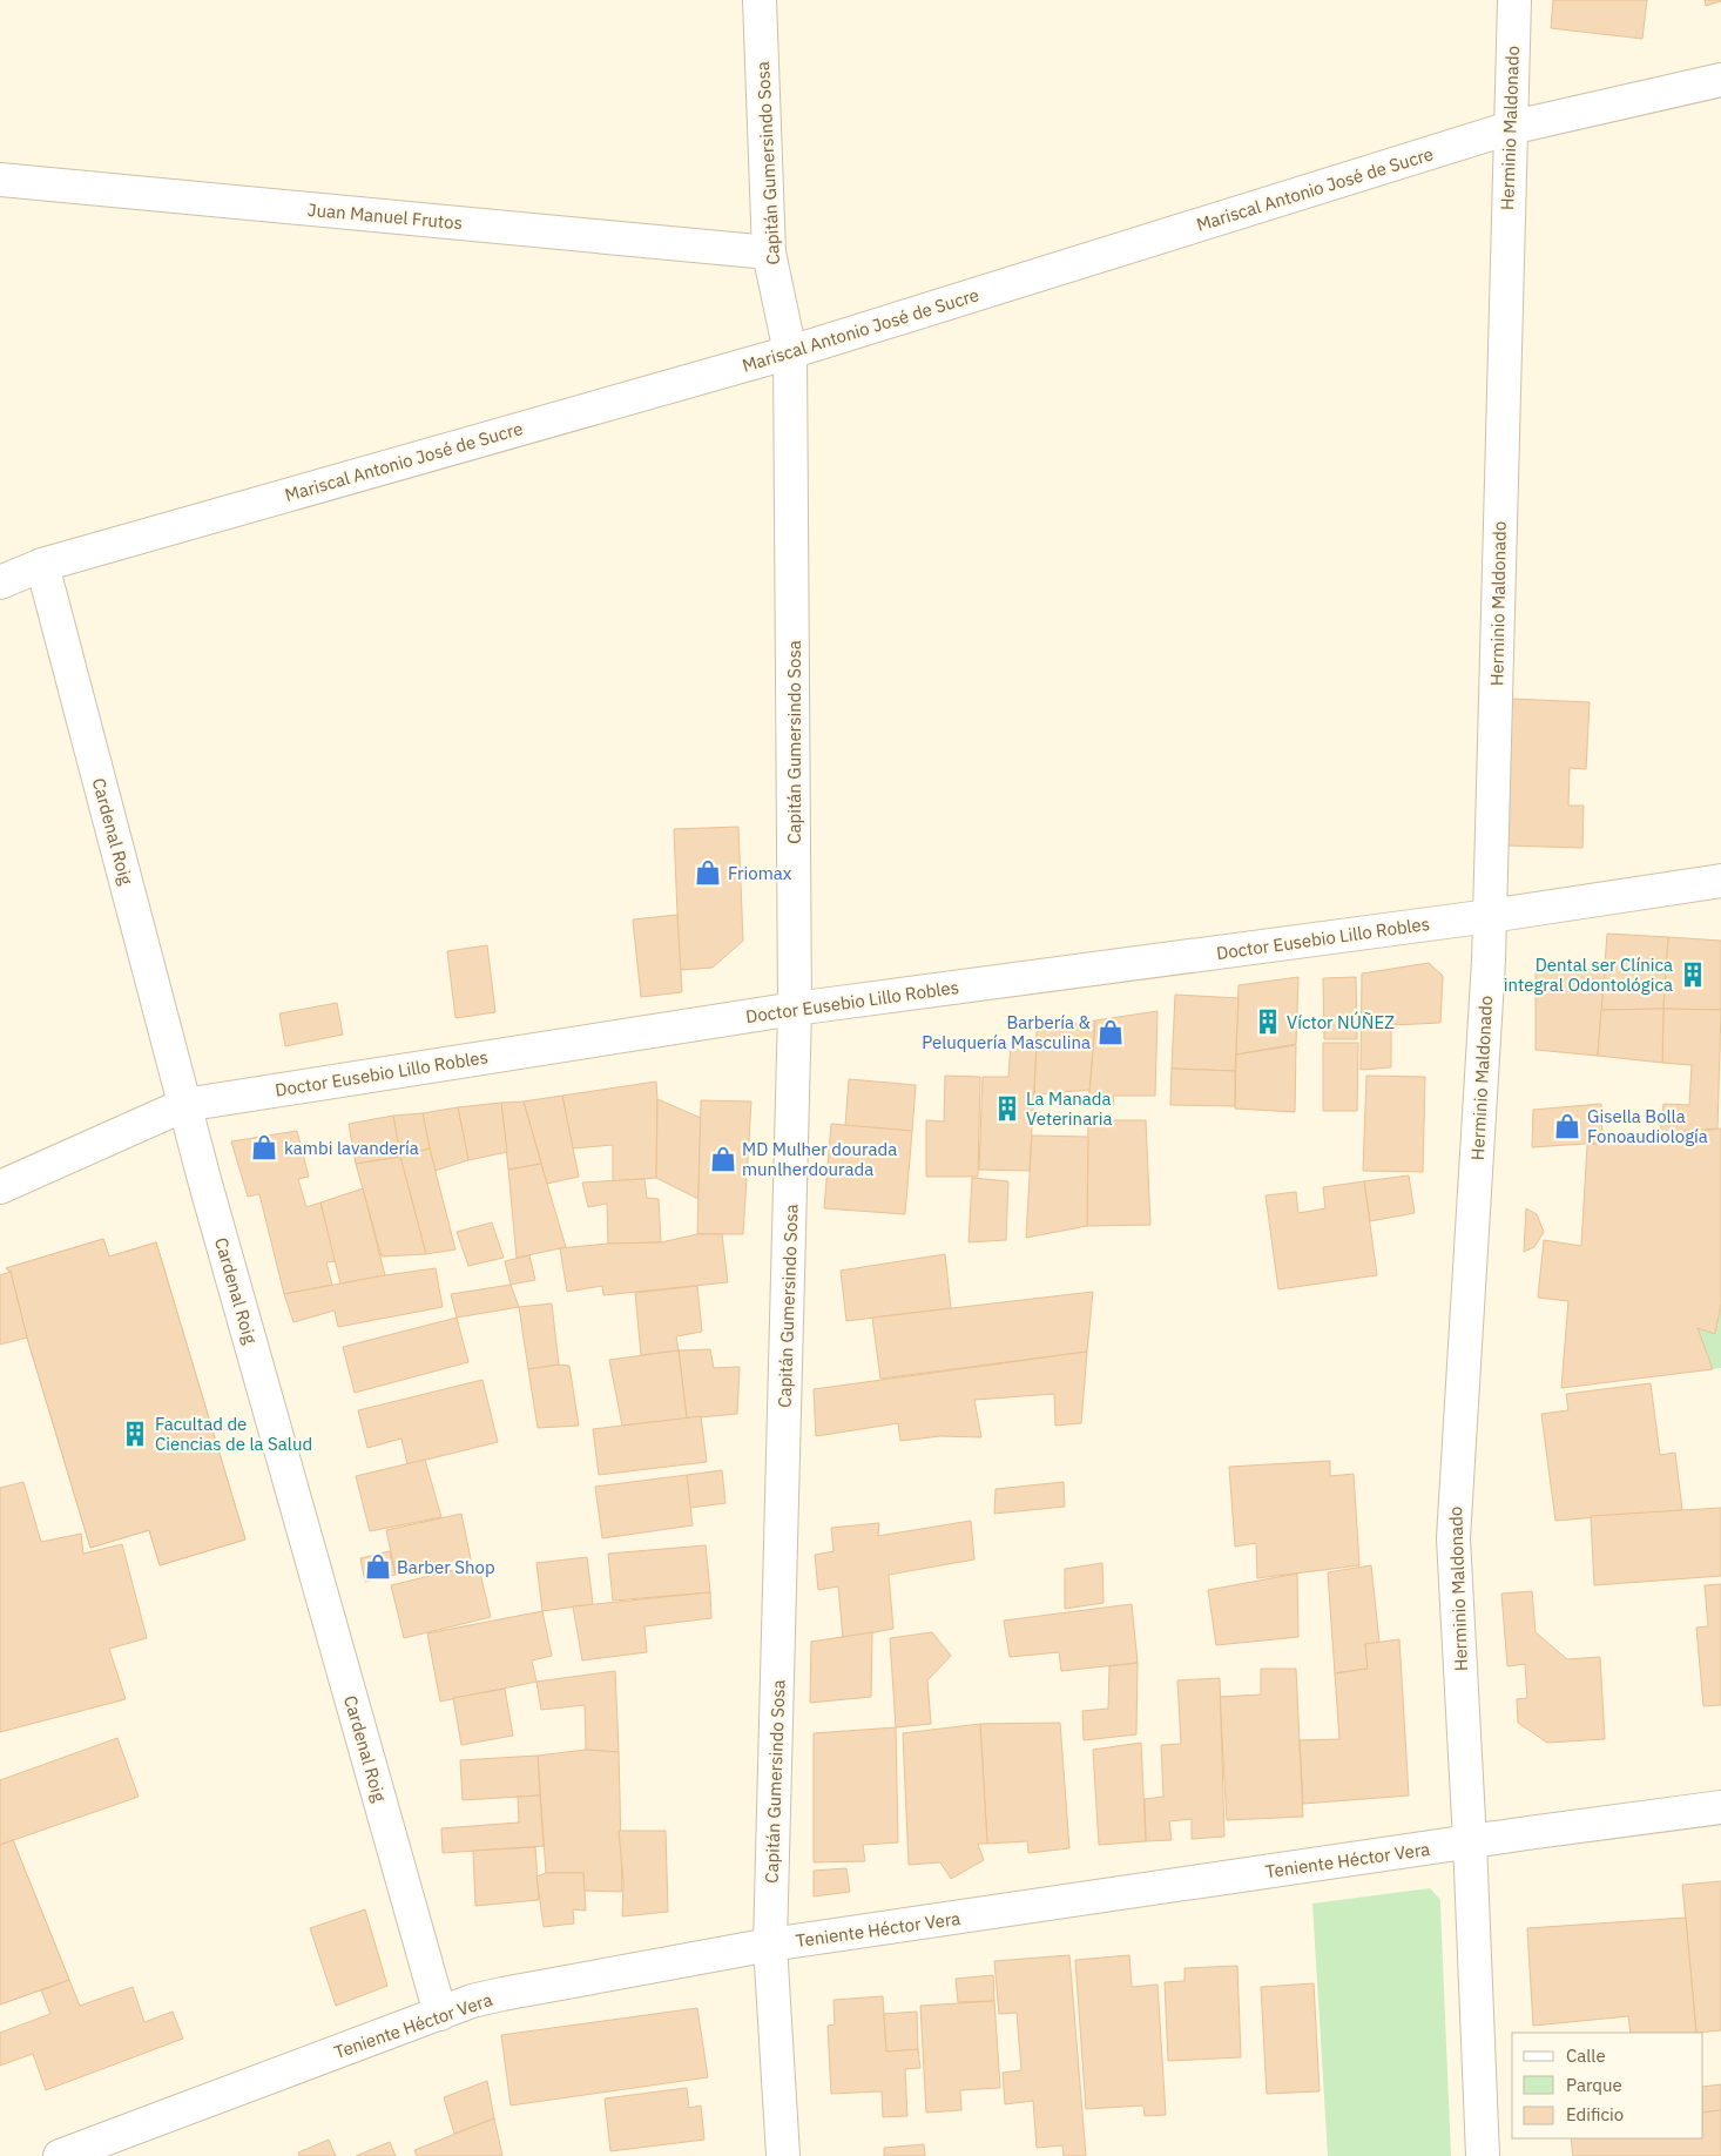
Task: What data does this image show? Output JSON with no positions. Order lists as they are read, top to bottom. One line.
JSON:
{"streets":{"street":["Herminio Maldonado","Capitán Gumersindo Sosa","Mariscal Antonio José de Sucre","Juan Manuel Frutos","Cardenal Roig","Doctor Eusebio Lillo Robles","Teniente Héctor Vera"]},"crossings":[["Herminio Maldonado","Mariscal Antonio José de Sucre"],["Herminio Maldonado","Doctor Eusebio Lillo Robles"],["Herminio Maldonado","Teniente Héctor Vera"],["Capitán Gumersindo Sosa","Mariscal Antonio José de Sucre"],["Capitán Gumersindo Sosa","Juan Manuel Frutos"],["Capitán Gumersindo Sosa","Doctor Eusebio Lillo Robles"],["Capitán Gumersindo Sosa","Teniente Héctor Vera"],["Mariscal Antonio José de Sucre","Cardenal Roig"],["Cardenal Roig","Doctor Eusebio Lillo Robles"],["Cardenal Roig","Teniente Héctor Vera"]],"places":{"shop":["Friomax","Barbería & Peluquería Masculina","Gisella Bolla Fonoaudiología","kambi lavandería","MD Mulher dourada munlherdourada","Barber Shop"],"building":["Dental ser Clínica integral Odontológica","Víctor NÚÑEZ","La Manada Veterinaria","Facultad de Ciencias de la Salud"]},"legend":["Calle","Parque","Edificio"]}
